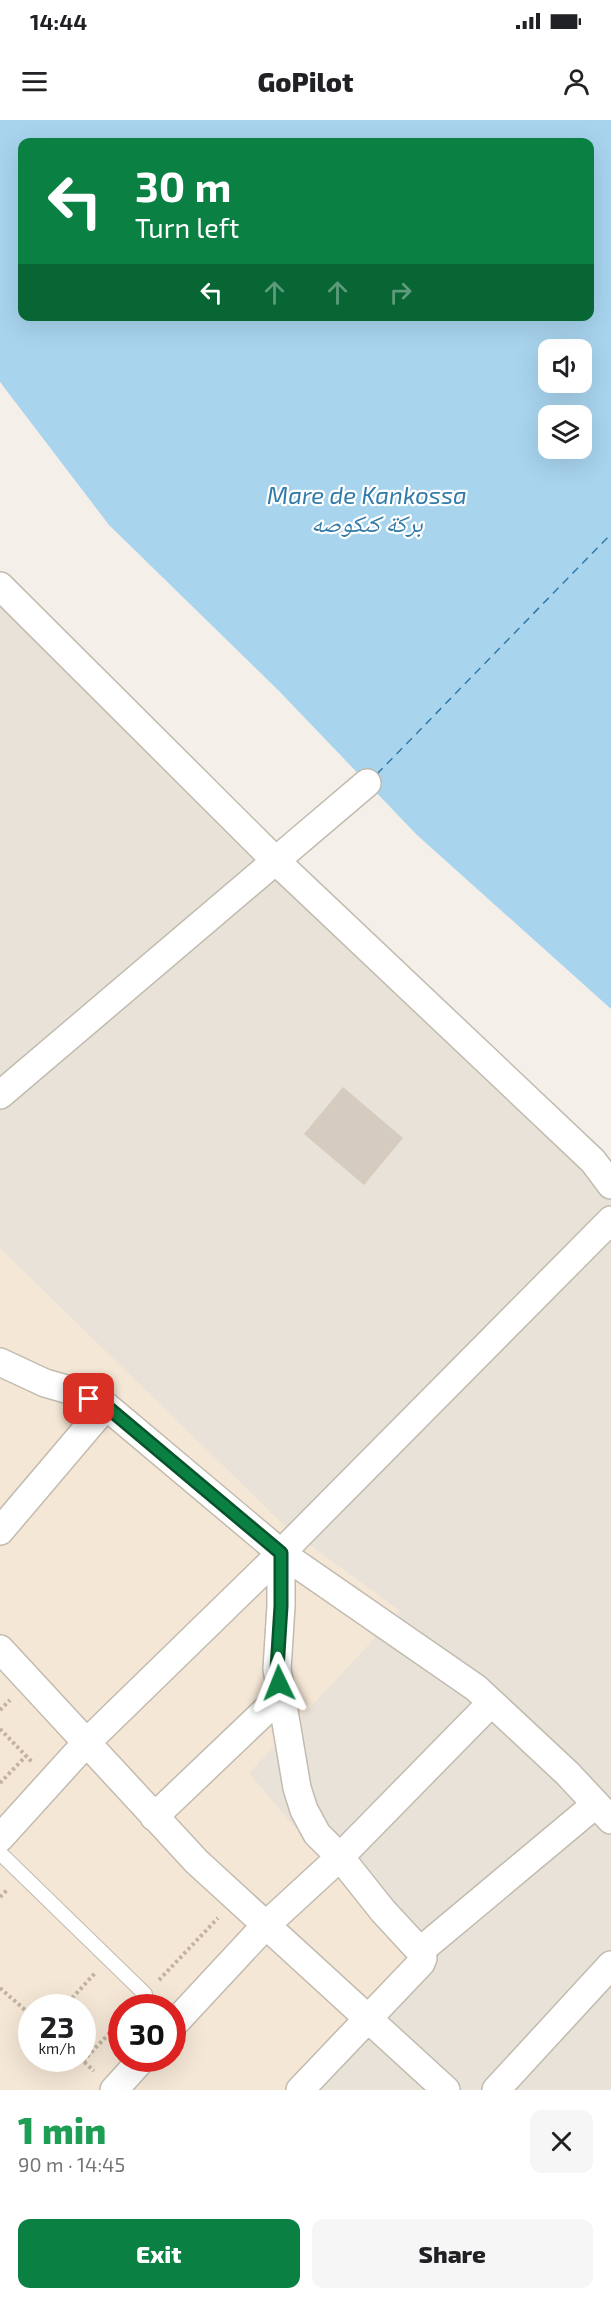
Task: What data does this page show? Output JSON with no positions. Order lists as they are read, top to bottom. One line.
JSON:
{"water":["Mare de Kankossa بركة كنكوصه"],"page":{"status":"14:44","header":"GoPilot","turn":["30 m","Turn left"],"speed":"23 km/h","limit":"30","heading":["1 min","90 m · 14:45"],"buttons":["Exit","Share"]}}
